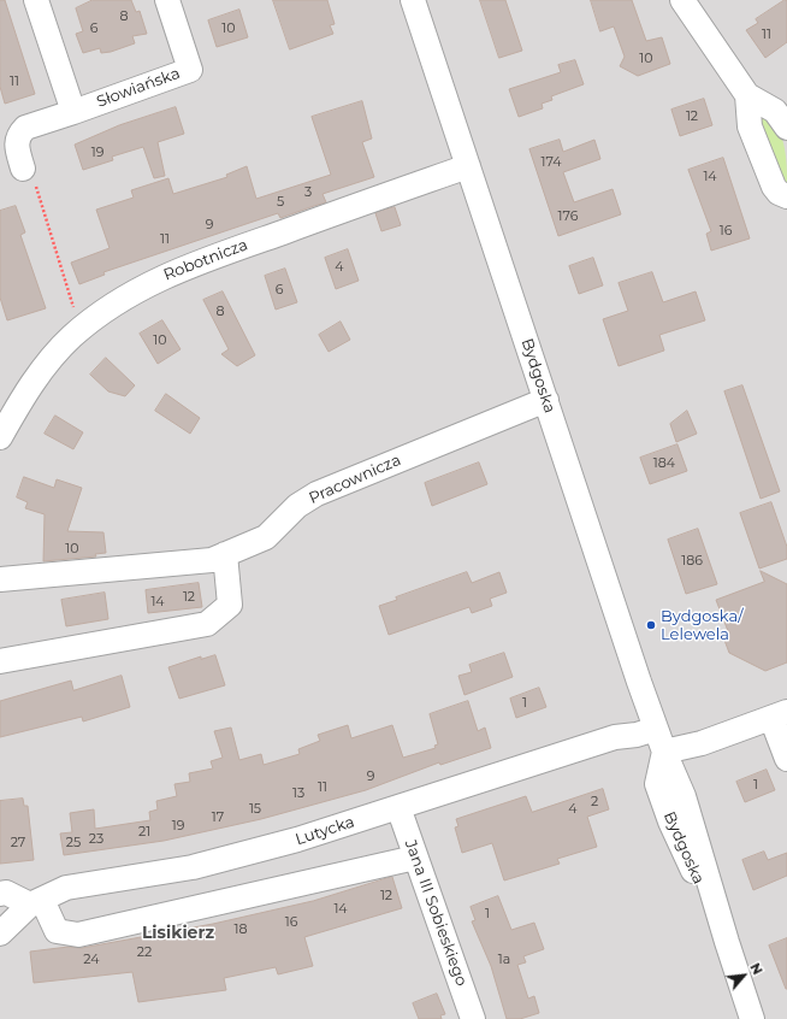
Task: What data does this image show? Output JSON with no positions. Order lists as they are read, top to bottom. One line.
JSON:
{"streets":{"street":["Słowiańska","Robotnicza","Bydgoska","Pracownicza","Lutycka","Jana III Sobieskiego"]},"crossings":[["Robotnicza","Bydgoska"],["Bydgoska","Pracownicza"],["Bydgoska","Lutycka"],["Lutycka","Jana III Sobieskiego"]],"districts":["Lisikierz"],"places":["Bydgoska/ Lelewela"],"house_numbers":["8","6","10","11","10","11","12","19","174","14","3","5","176","9","16","11","4","6","8","10","184","10","186","12","14","1","9","1","11","13","2","15","4","17","19","21","23","27","25","12","14","1","16","18","22","24","1a"],"north":"top right"}
